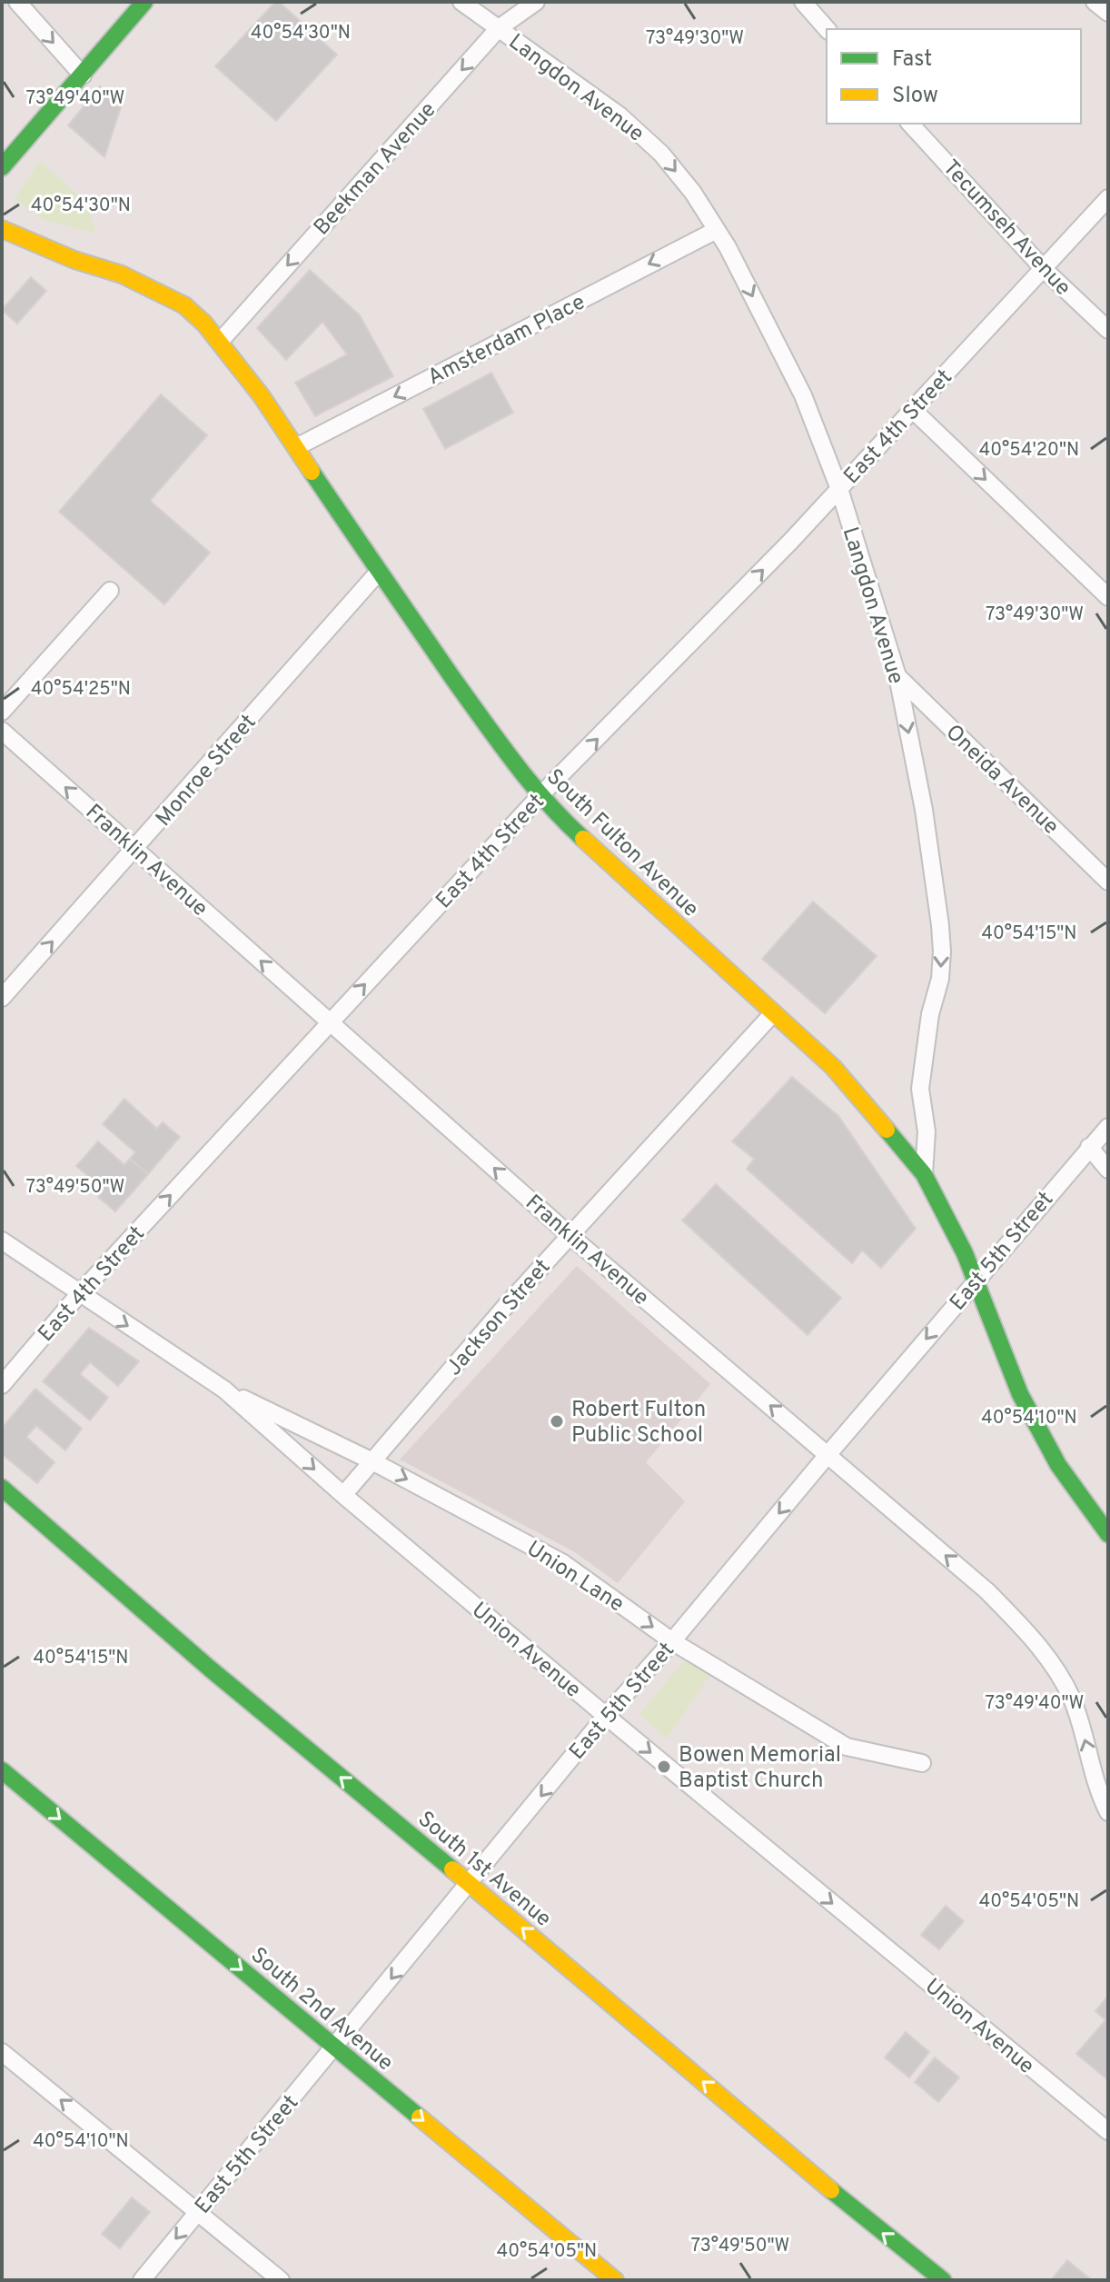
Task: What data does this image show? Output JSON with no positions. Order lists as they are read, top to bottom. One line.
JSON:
{"streets":{"street":["Langdon Avenue","Beekman Avenue","Tecumseh Avenue","Amsterdam Place","East 4th Street","Monroe Street","Oneida Avenue","South Fulton Avenue","Franklin Avenue","East 5th Street","Jackson Street","Union Lane","Union Avenue","South 1st Avenue","South 2nd Avenue"]},"crossings":[["Langdon Avenue","Beekman Avenue"],["Langdon Avenue","Amsterdam Place"],["Langdon Avenue","East 4th Street"],["Langdon Avenue","Oneida Avenue"],["Langdon Avenue","South Fulton Avenue"],["Beekman Avenue","South Fulton Avenue"],["Tecumseh Avenue","East 4th Street"],["Amsterdam Place","South Fulton Avenue"],["East 4th Street","South Fulton Avenue"],["East 4th Street","Franklin Avenue"],["East 4th Street","Union Avenue"],["Monroe Street","South Fulton Avenue"],["Monroe Street","Franklin Avenue"],["South Fulton Avenue","East 5th Street"],["South Fulton Avenue","Jackson Street"],["Franklin Avenue","East 5th Street"],["Franklin Avenue","Jackson Street"],["East 5th Street","Union Lane"],["East 5th Street","Union Avenue"],["East 5th Street","South 1st Avenue"],["East 5th Street","South 2nd Avenue"],["Jackson Street","Union Lane"],["Jackson Street","Union Avenue"],["Union Lane","Union Avenue"]],"one_way":["Langdon Avenue","Beekman Avenue","Amsterdam Place","East 4th Street","Monroe Street","Franklin Avenue","East 5th Street","Union Lane","Union Avenue","South 1st Avenue","South 2nd Avenue"],"places":["Robert Fulton Public School","Bowen Memorial Baptist Church"],"legend":["Fast","Slow"],"coordinates":["40°54'30\"N","73°49'30\"W","73°49'40\"W","40°54'20\"N","40°54'25\"N","40°54'15\"N","73°49'50\"W","40°54'10\"N","40°54'05\"N"]}
